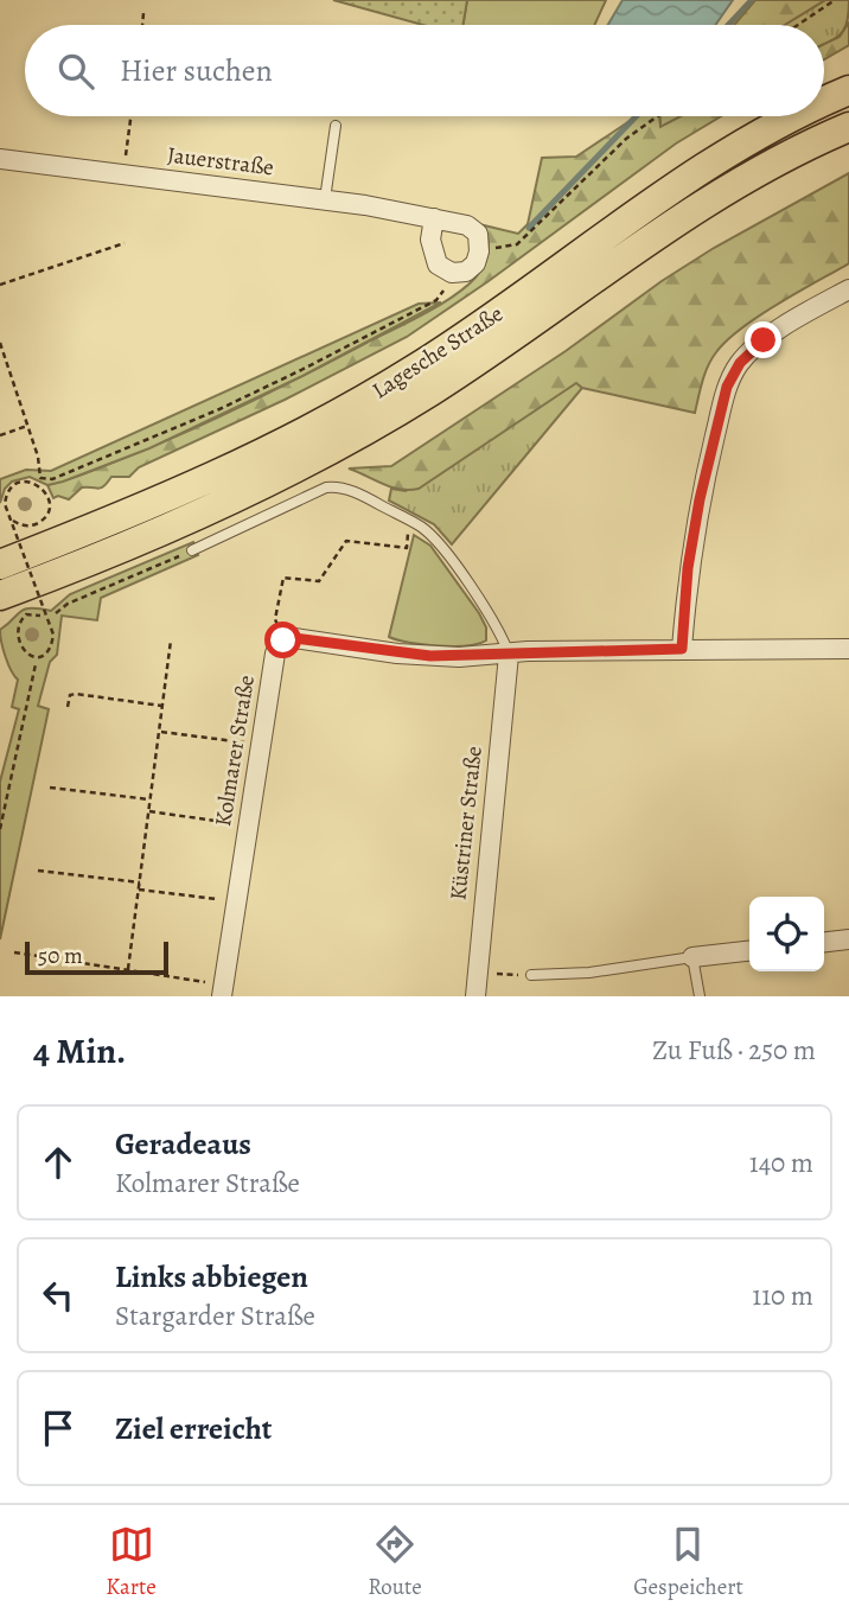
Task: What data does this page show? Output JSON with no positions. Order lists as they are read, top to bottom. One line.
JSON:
{"streets":{"main road":["Lagesche Straße"],"street":["Jauerstraße","Kolmarer Straße","Küstriner Straße"]},"scale_bar":"50 m","page":{"search":"Hier suchen","scale":"50 m","heading":["4 Min.","Zu Fuß · 250 m"],"list":[["Geradeaus","Kolmarer Straße","140 m"],["Links abbiegen","Stargarder Straße","110 m"],"Ziel erreicht"],"nav":["Karte","Route","Gespeichert"]}}
